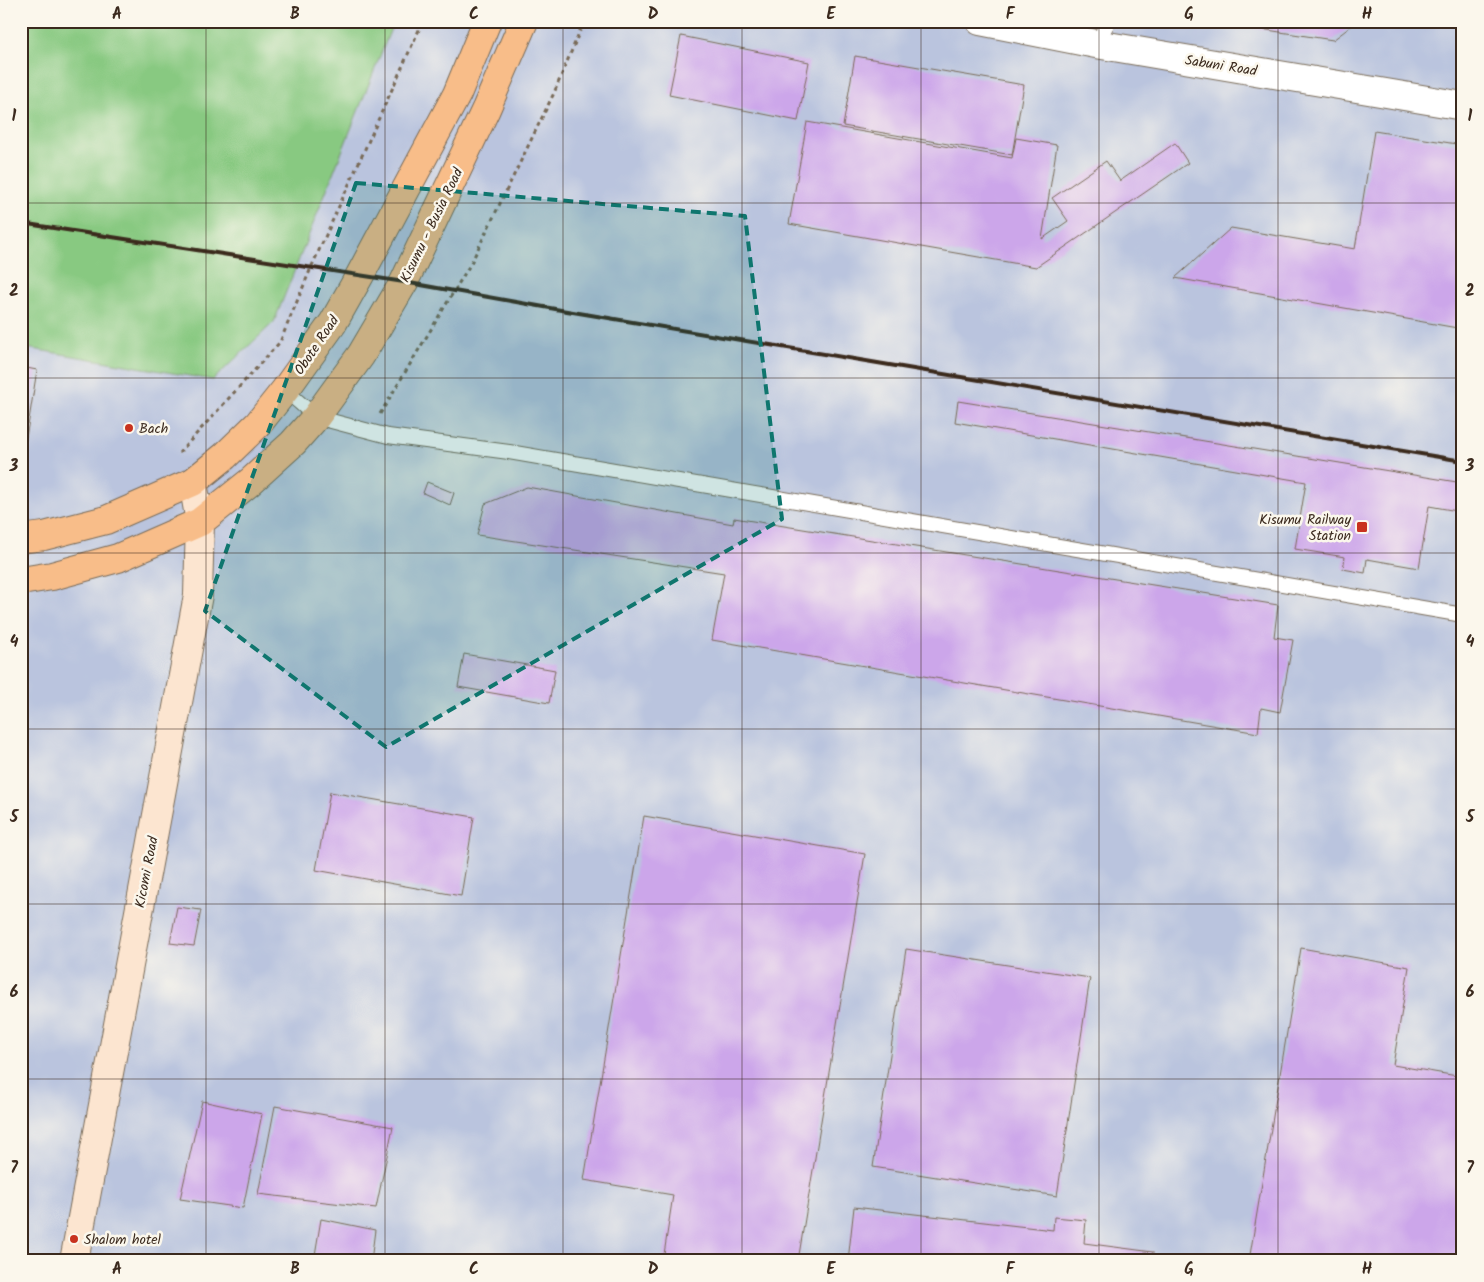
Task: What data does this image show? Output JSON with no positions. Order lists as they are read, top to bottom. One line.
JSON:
{"streets":{"highway":["Kisumu - Busia Road","Obote Road"],"main road":["Kicomi Road"],"street":["Sabuni Road"]},"crossings":[["Obote Road","Kicomi Road"]],"places":{"other":["Bach","Shalom hotel"],"transit":["Kisumu Railway Station"]},"grid":{"columns":["A","B","C","D","E","F","G","H"],"rows":["1","2","3","4","5","6","7"]}}
